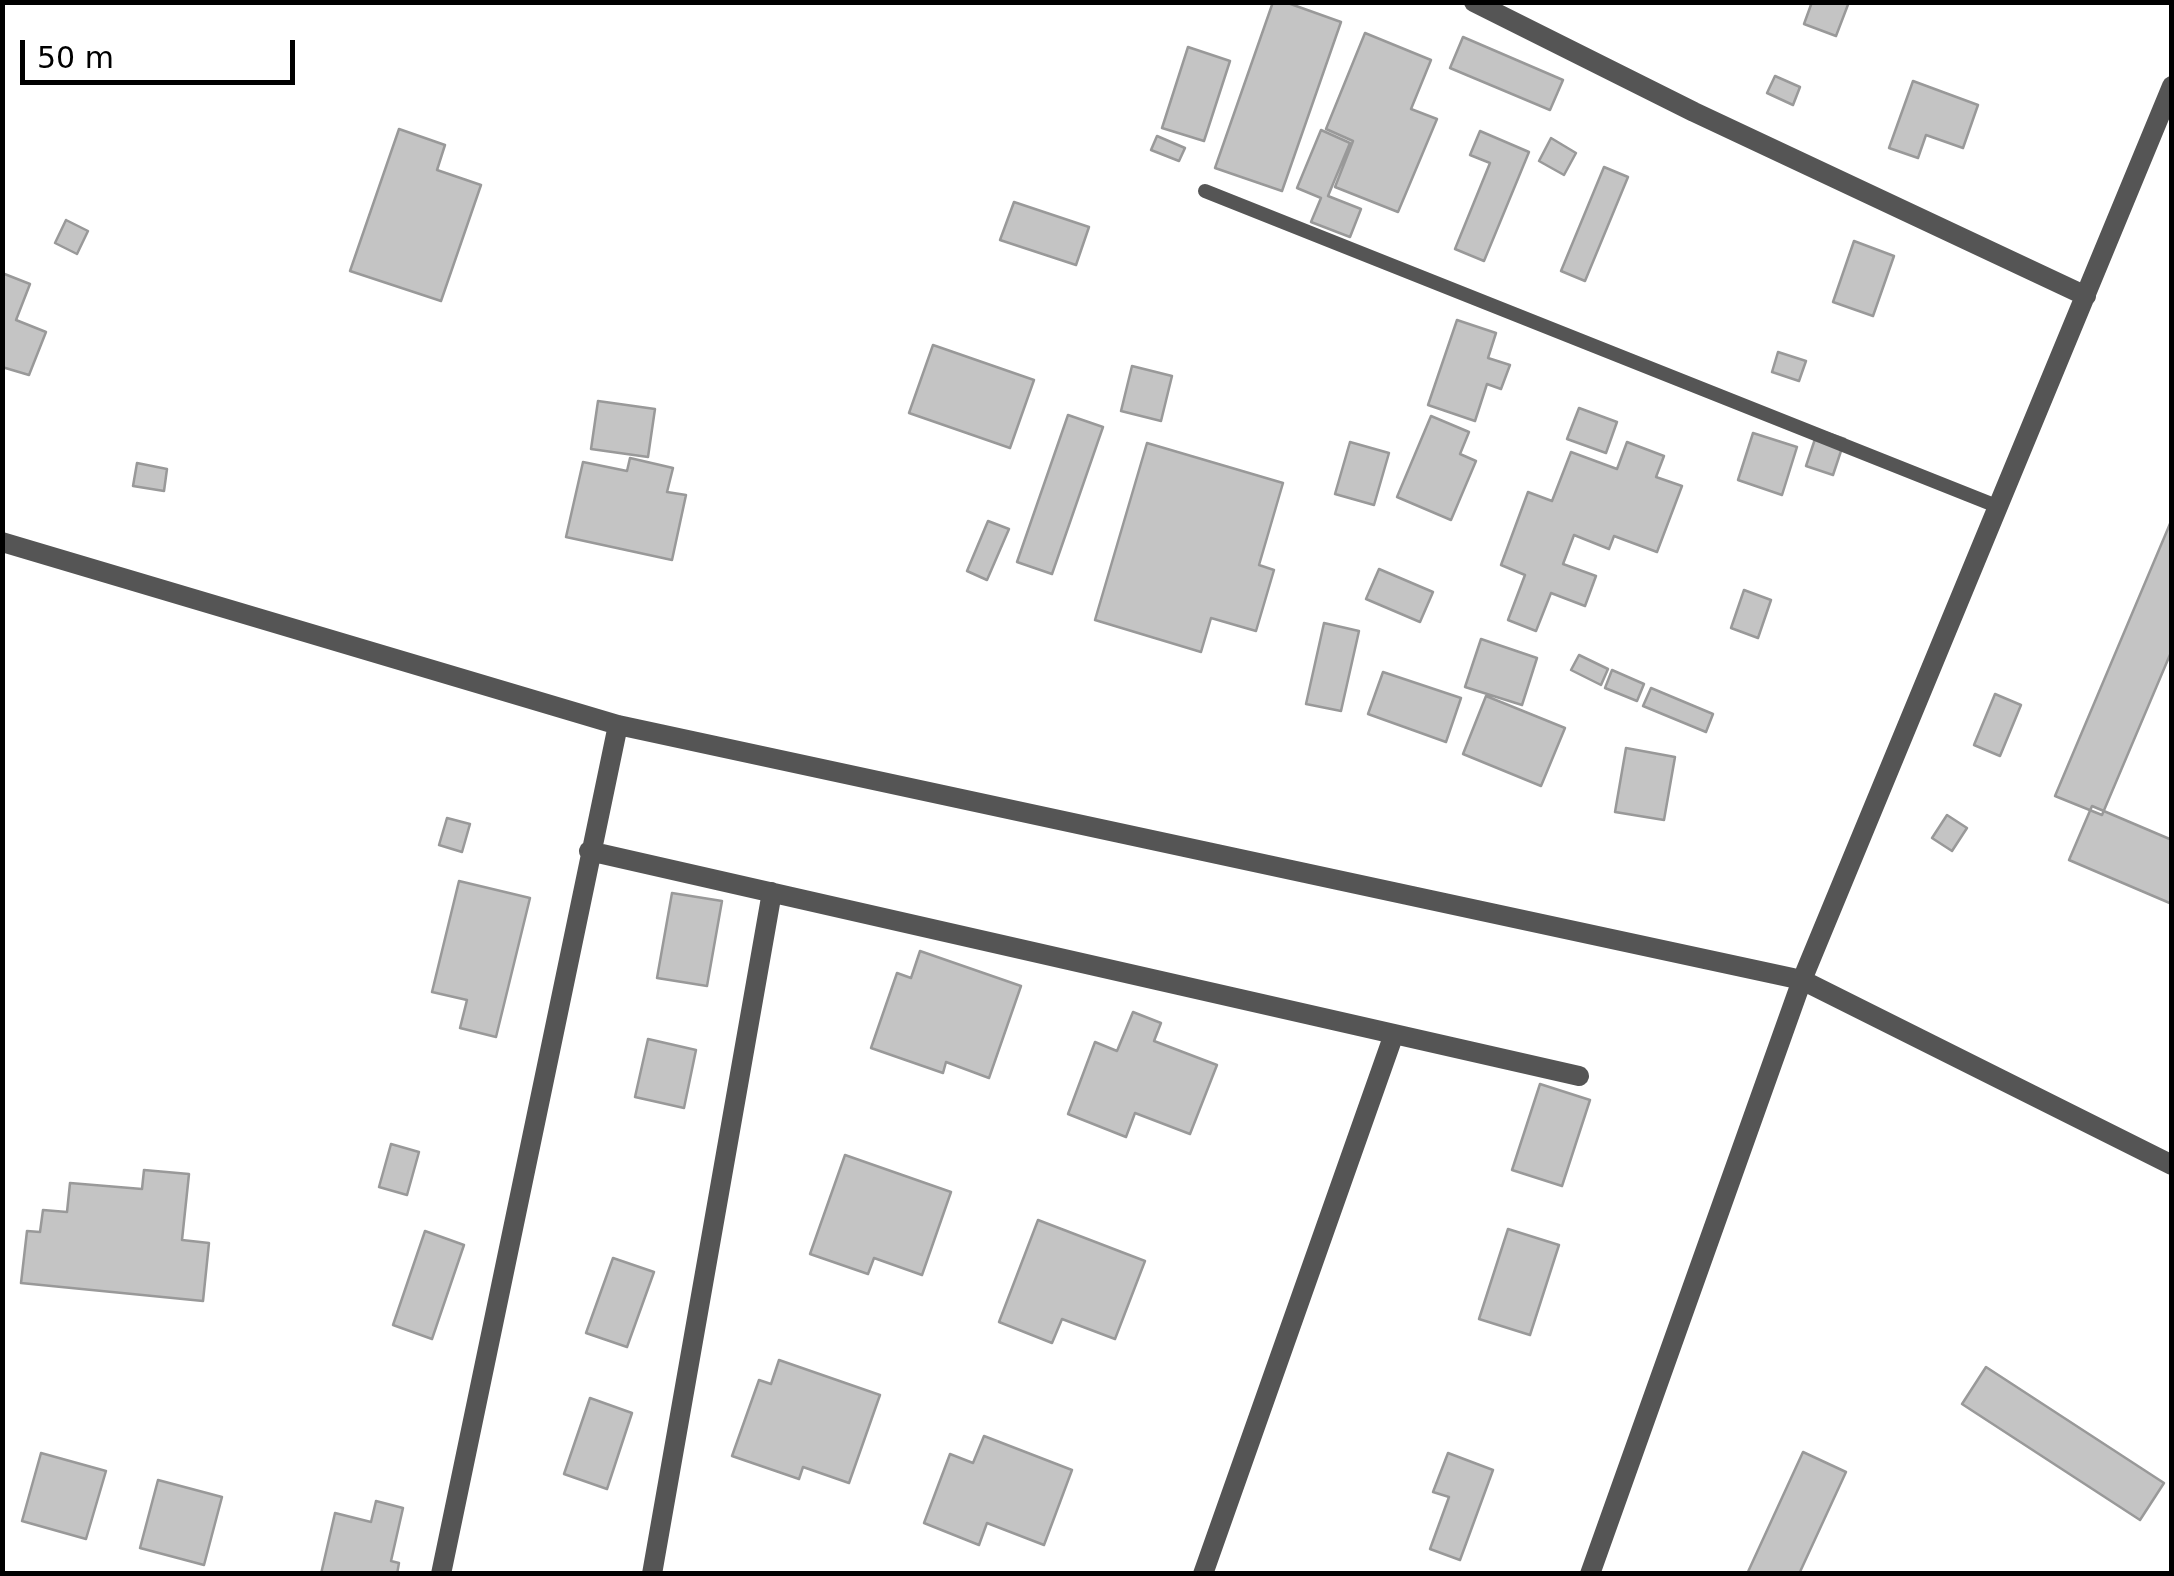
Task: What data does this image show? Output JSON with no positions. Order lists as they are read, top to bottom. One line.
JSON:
{"scale_bar":"50 m"}
